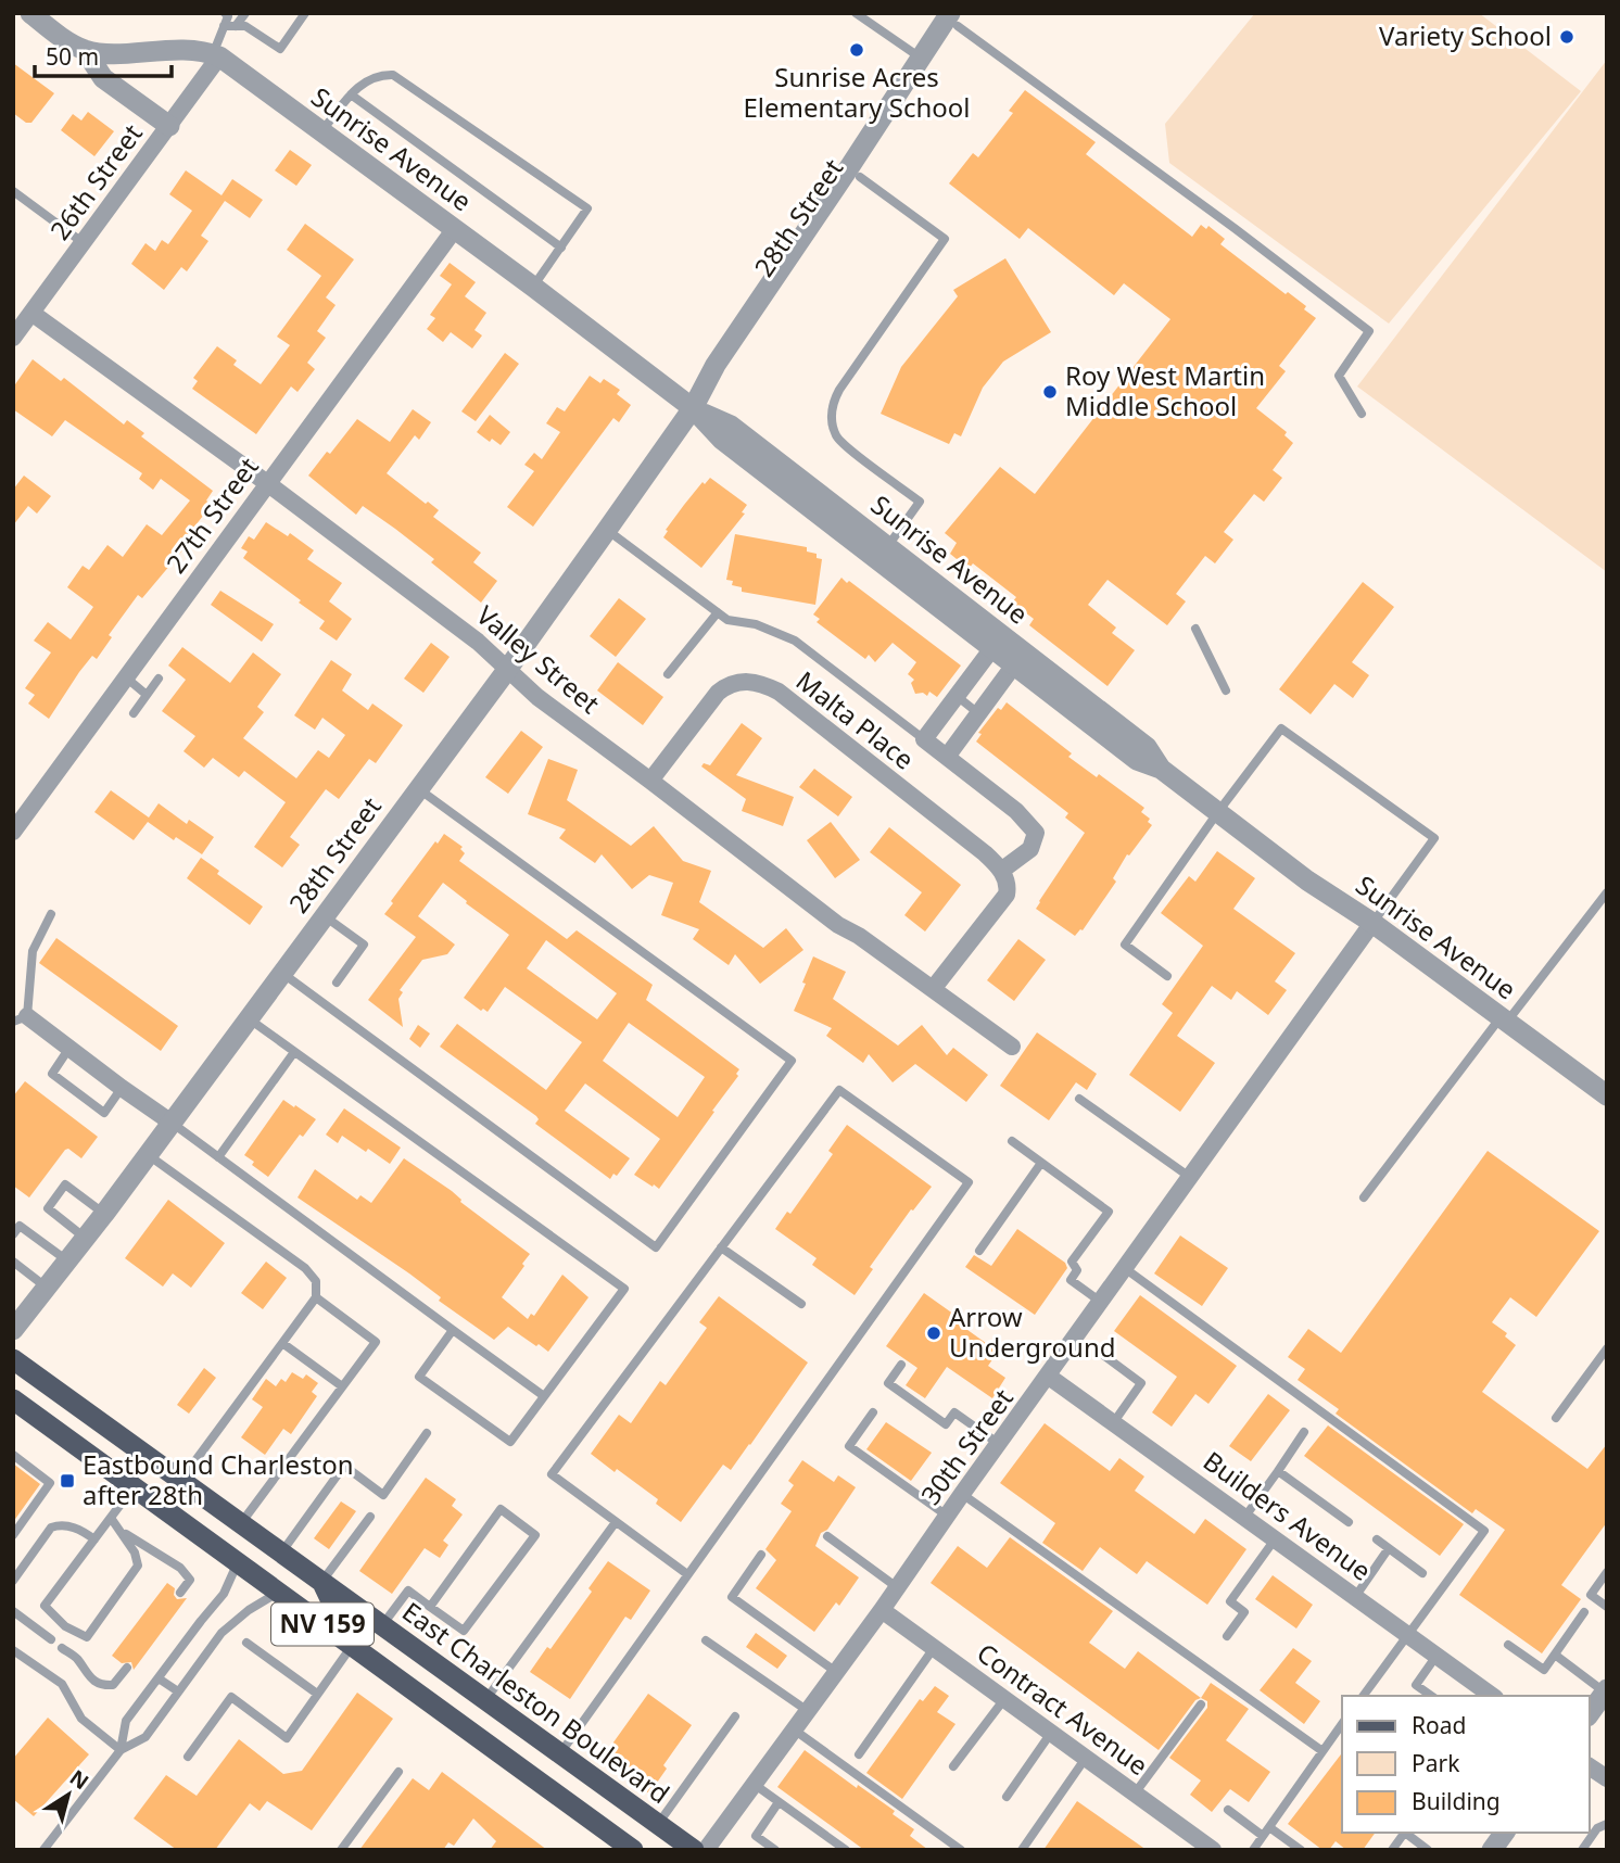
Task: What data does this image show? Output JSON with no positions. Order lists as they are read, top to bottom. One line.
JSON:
{"streets":{"main road":["NV 159","East Charleston Boulevard"],"street":["Sunrise Avenue","26th Street","28th Street","27th Street","Valley Street","Malta Place","30th Street","Builders Avenue","Contract Avenue"]},"crossings":[["Sunrise Avenue","26th Street"],["Sunrise Avenue","28th Street"],["Sunrise Avenue","27th Street"],["Sunrise Avenue","30th Street"],["26th Street","Valley Street"],["28th Street","Valley Street"],["27th Street","Valley Street"],["Valley Street","Malta Place"],["30th Street","Builders Avenue"],["30th Street","Contract Avenue"]],"places":{"other":["Variety School","Sunrise Acres Elementary School","Roy West Martin Middle School","Arrow Underground"],"transit":["Eastbound Charleston after 28th"]},"legend":["Road","Park","Building"],"scale_bar":"50 m","north":"top right"}
